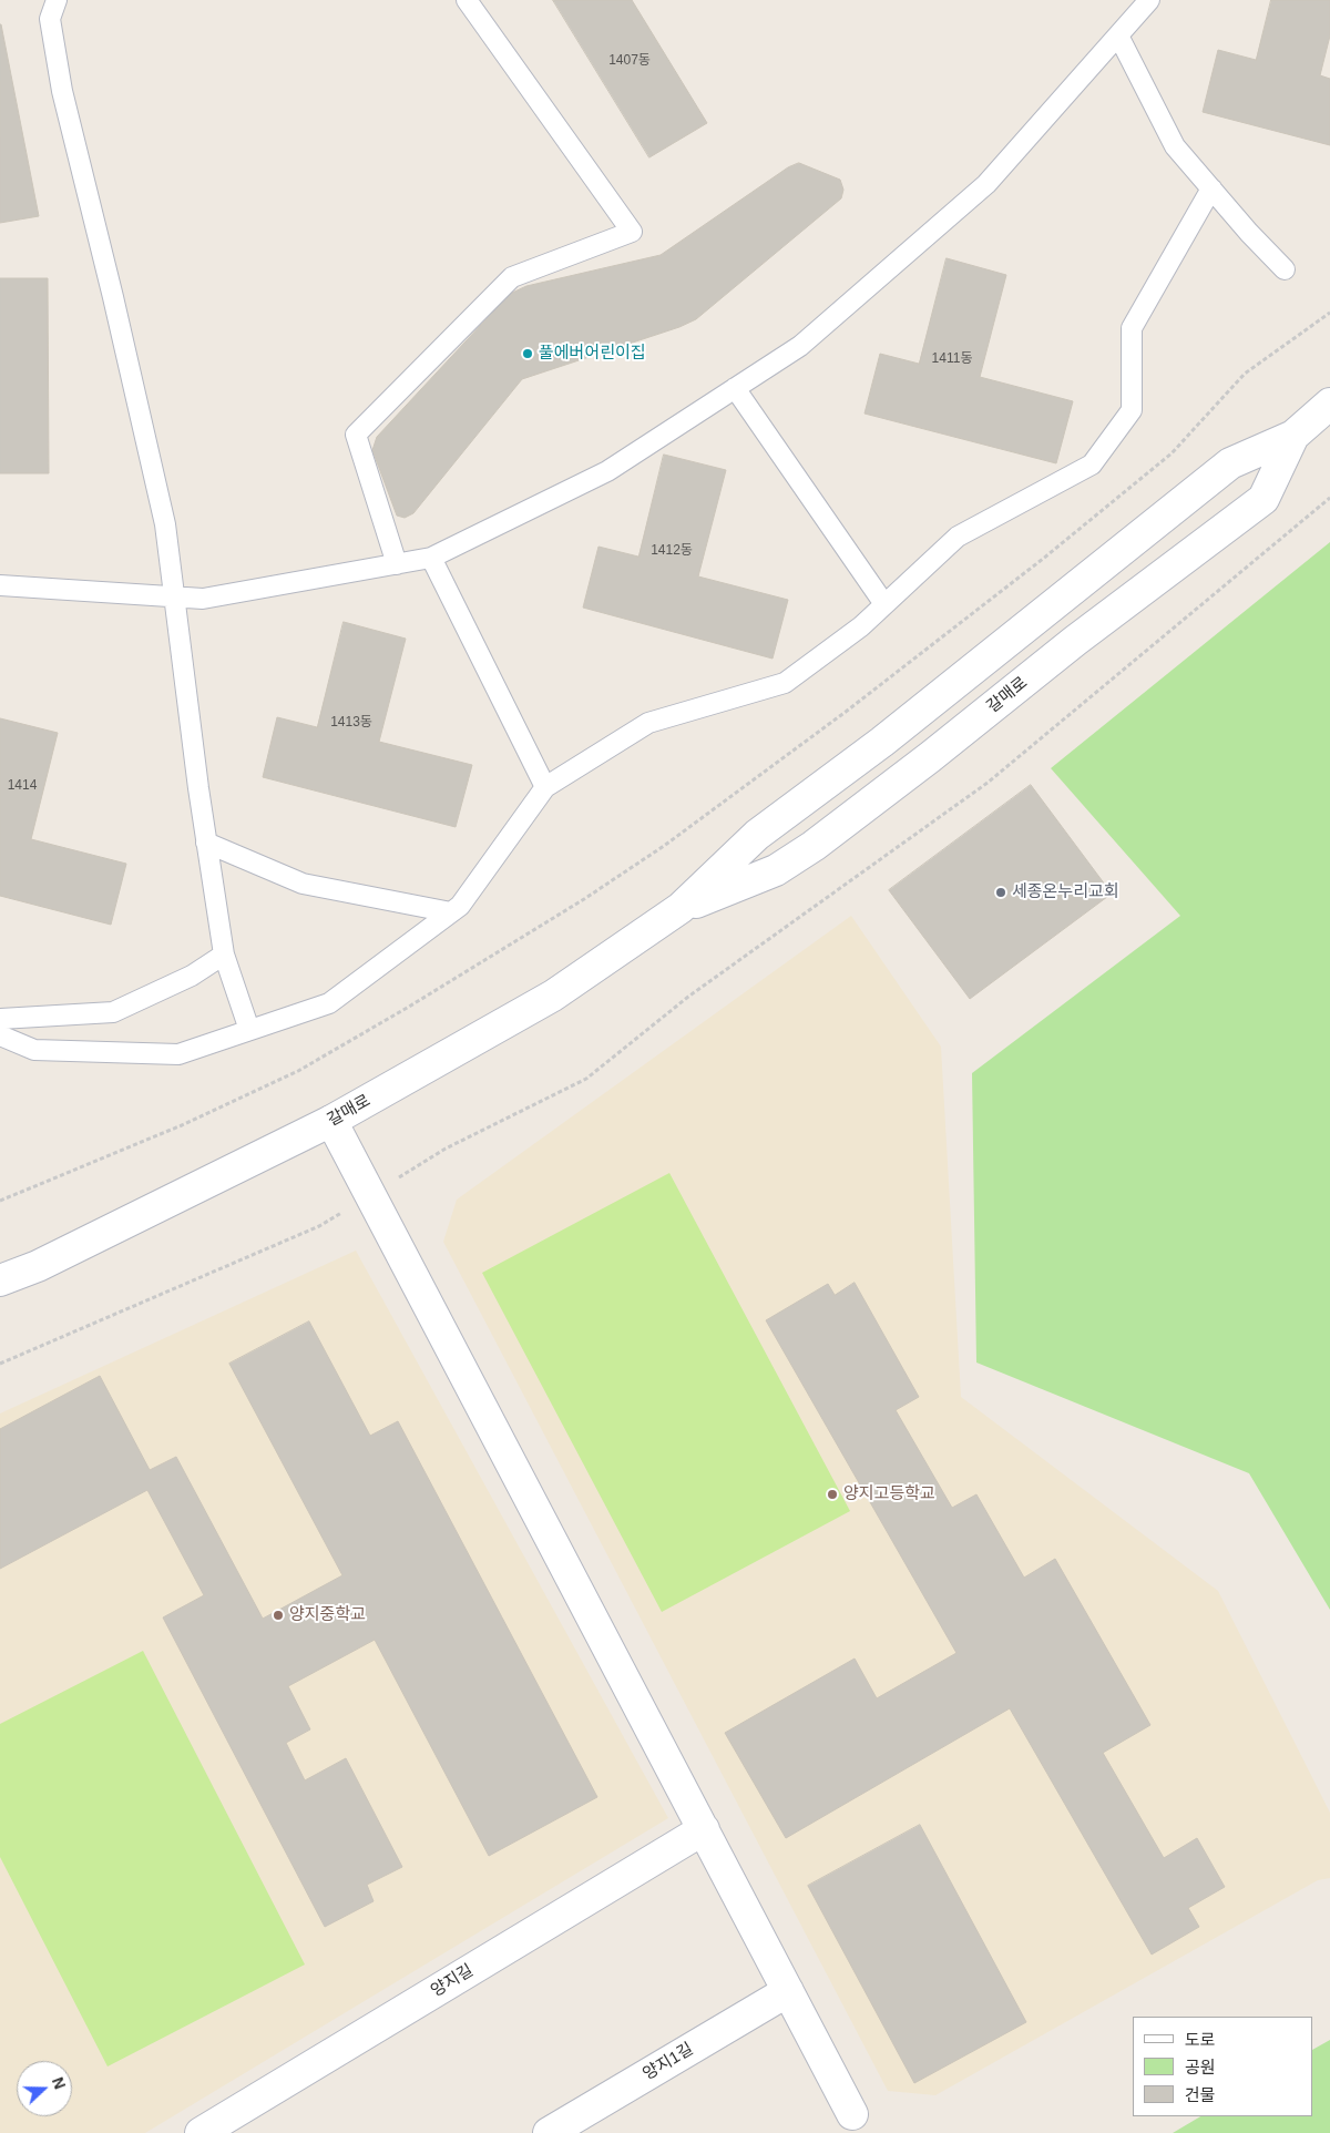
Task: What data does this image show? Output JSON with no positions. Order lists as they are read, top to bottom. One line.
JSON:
{"streets":{"street":["갈매로","양지길","양지1길"]},"places":["풀에버어린이집","세종온누리교회","양지고등학교","양지중학교"],"house_numbers":["1407동","1411동","1412동","1413동","1414"],"legend":["도로","공원","건물"],"north":"right"}
